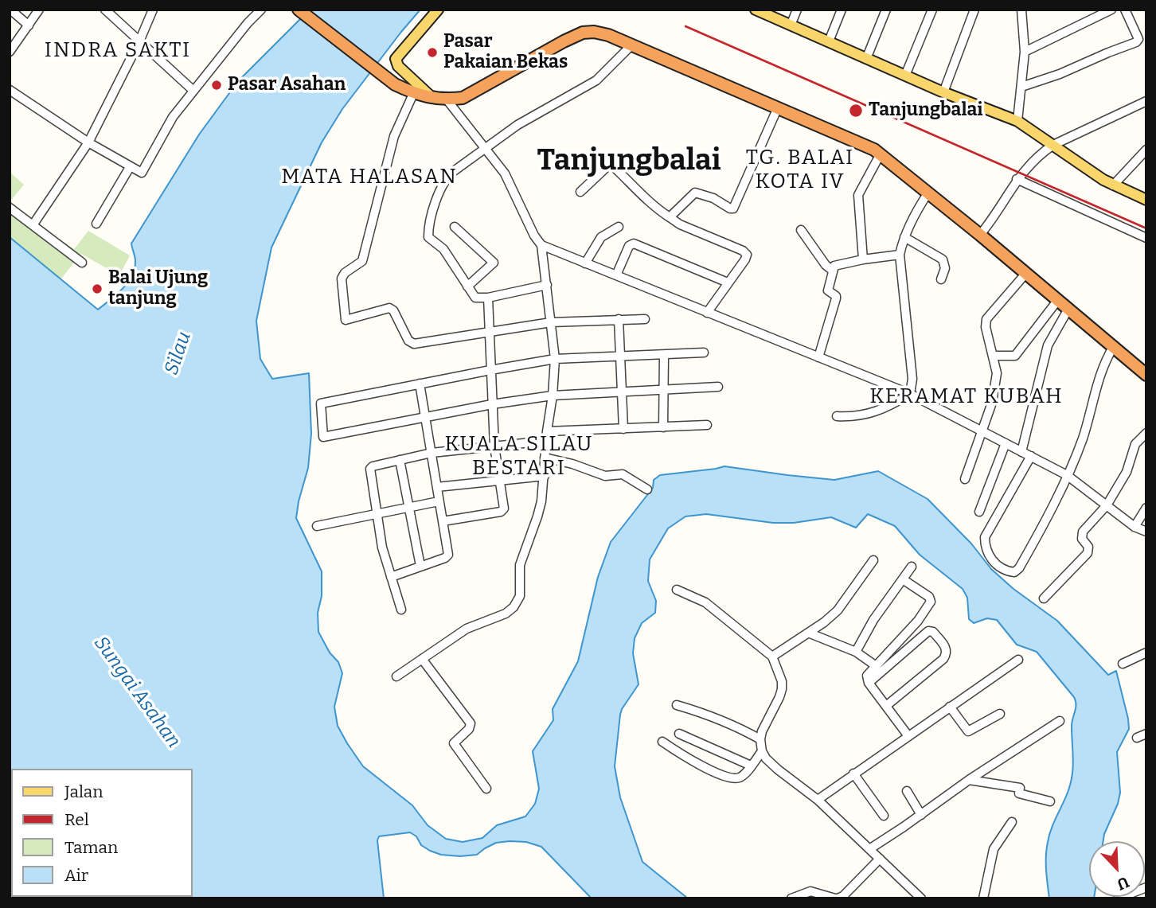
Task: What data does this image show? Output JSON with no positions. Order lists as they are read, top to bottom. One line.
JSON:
{"districts":["INDRA SAKTI","TG. BALAI KOTA IV","Tanjungbalai","MATA HALASAN","KERAMAT KUBAH","KUALA SILAU BESTARI"],"water":["Silau","Sungai Asahan"],"places":["Pasar Pakaian Bekas","Pasar Asahan","Tanjungbalai","Balai Ujung tanjung"],"legend":["Jalan","Rel","Taman","Air"],"north":"bottom right"}
